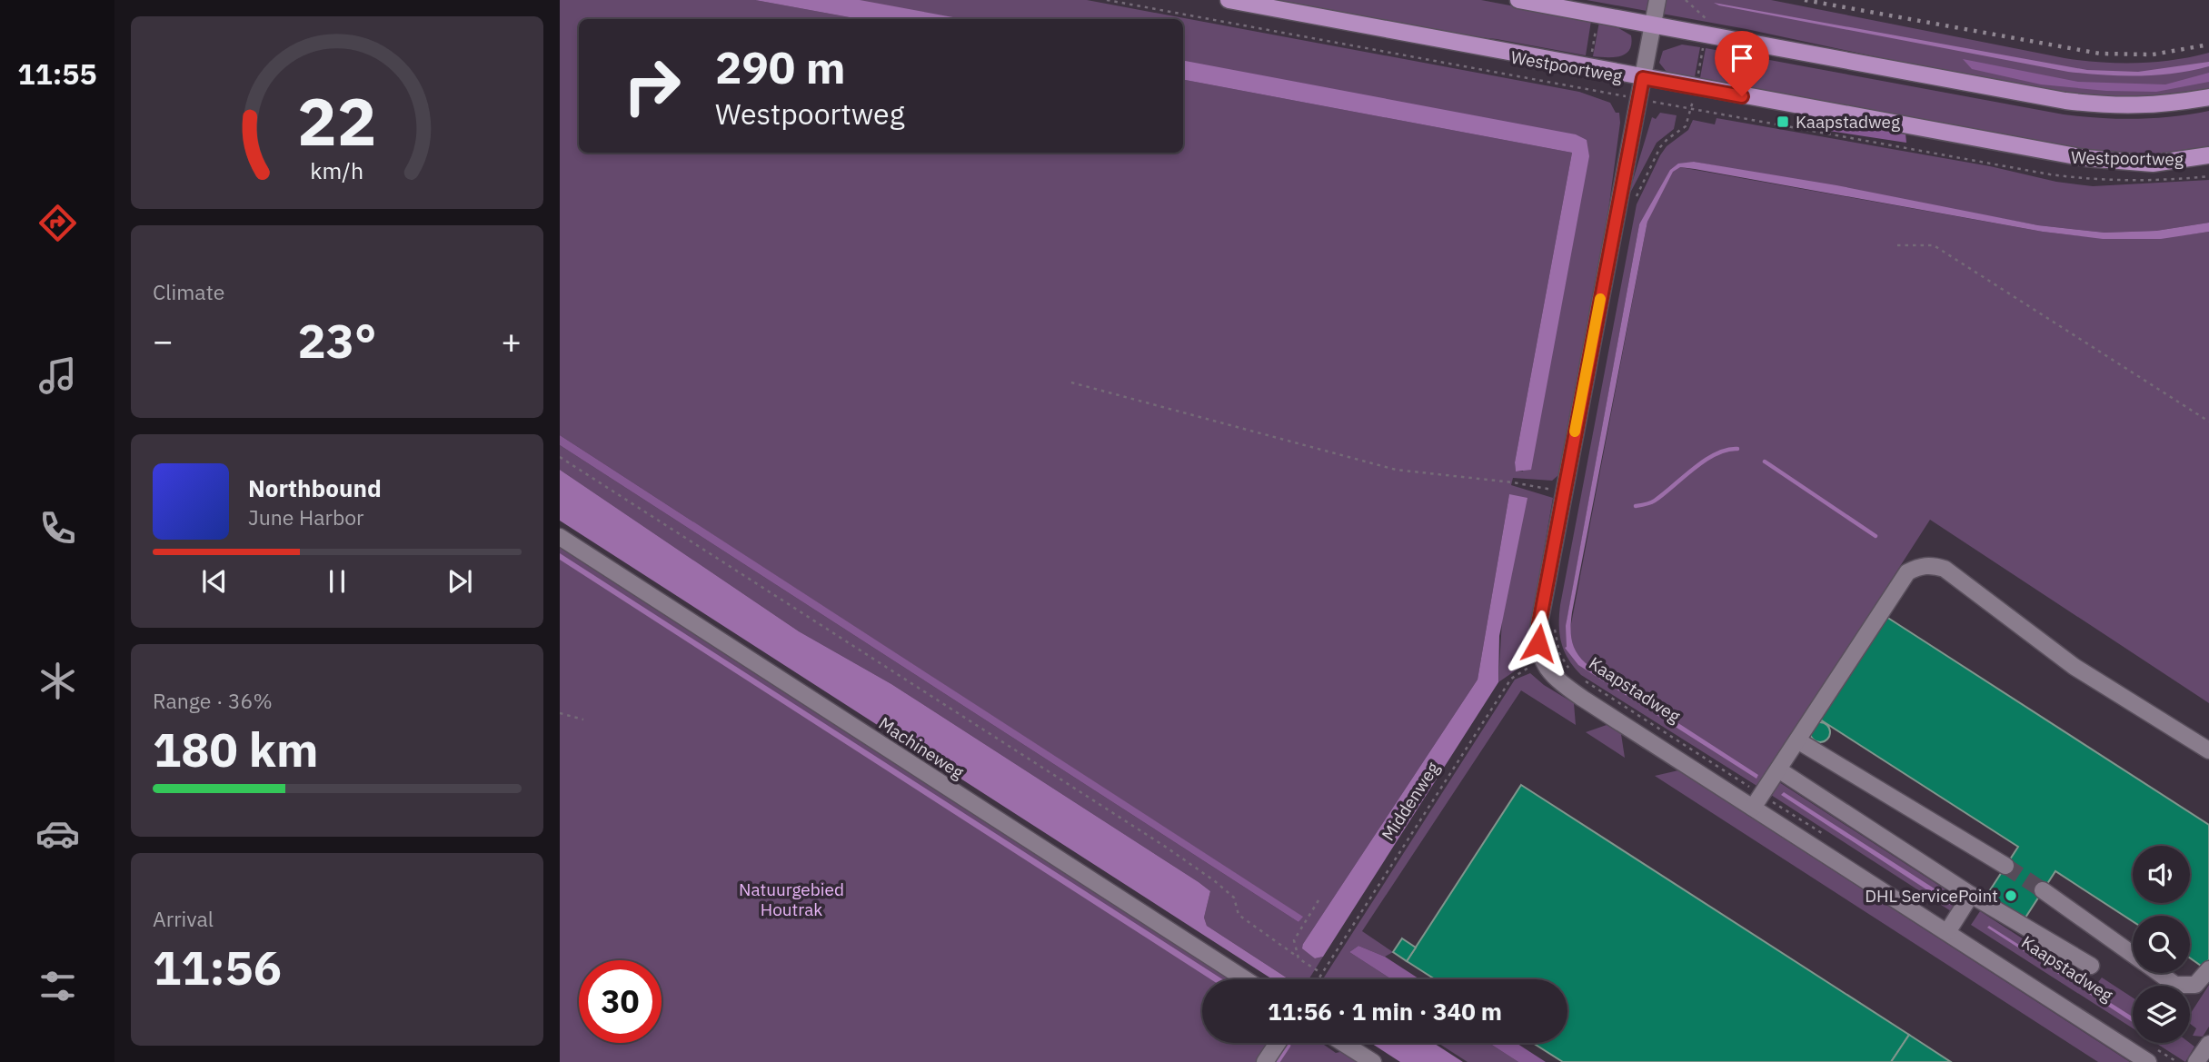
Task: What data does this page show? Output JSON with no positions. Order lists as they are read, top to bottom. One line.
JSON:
{"streets":{"main road":["Westpoortweg"],"street":["Kaapstadweg","Machineweg"],"path":["Middenweg"]},"crossings":[["Kaapstadweg","Middenweg"]],"parks":["Natuurgebied Houtrak"],"places":{"transit":["Kaapstadweg"],"other":["DHL ServicePoint"]},"page":{"tabs":"11:55","turn":["290 m","Westpoortweg"],"tile":["Climate",["Range · 36%","180 km"],["Arrival","11:56"]],"heat":["−","23°","+"],"song":["Northbound","June Harbor"],"limit":"30","trip":"11:56 · 1 min · 340 m","gauge":["22","km/h"]}}
